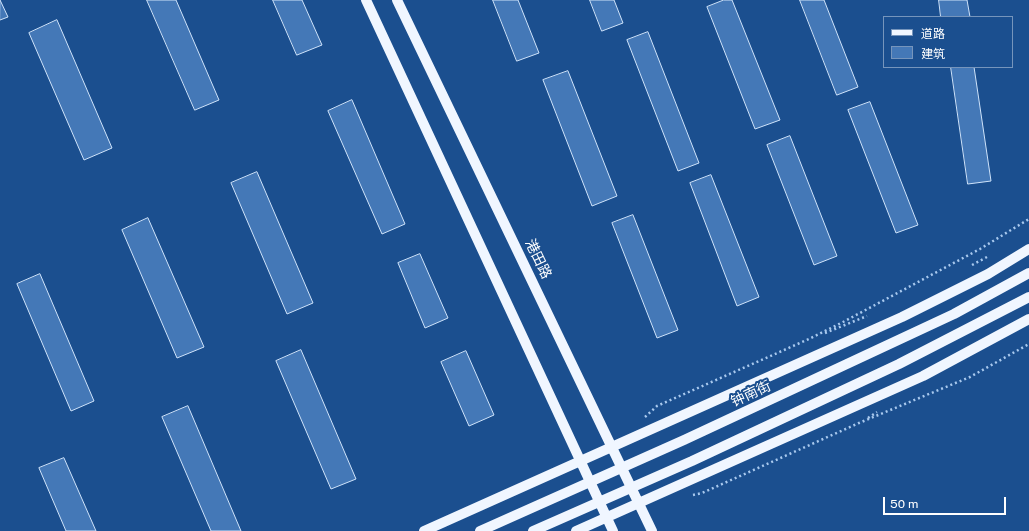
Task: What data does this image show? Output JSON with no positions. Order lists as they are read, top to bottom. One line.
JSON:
{"streets":{"main road":["港田路","钟南街"]},"legend":["道路","建筑"],"scale_bar":"50 m"}
